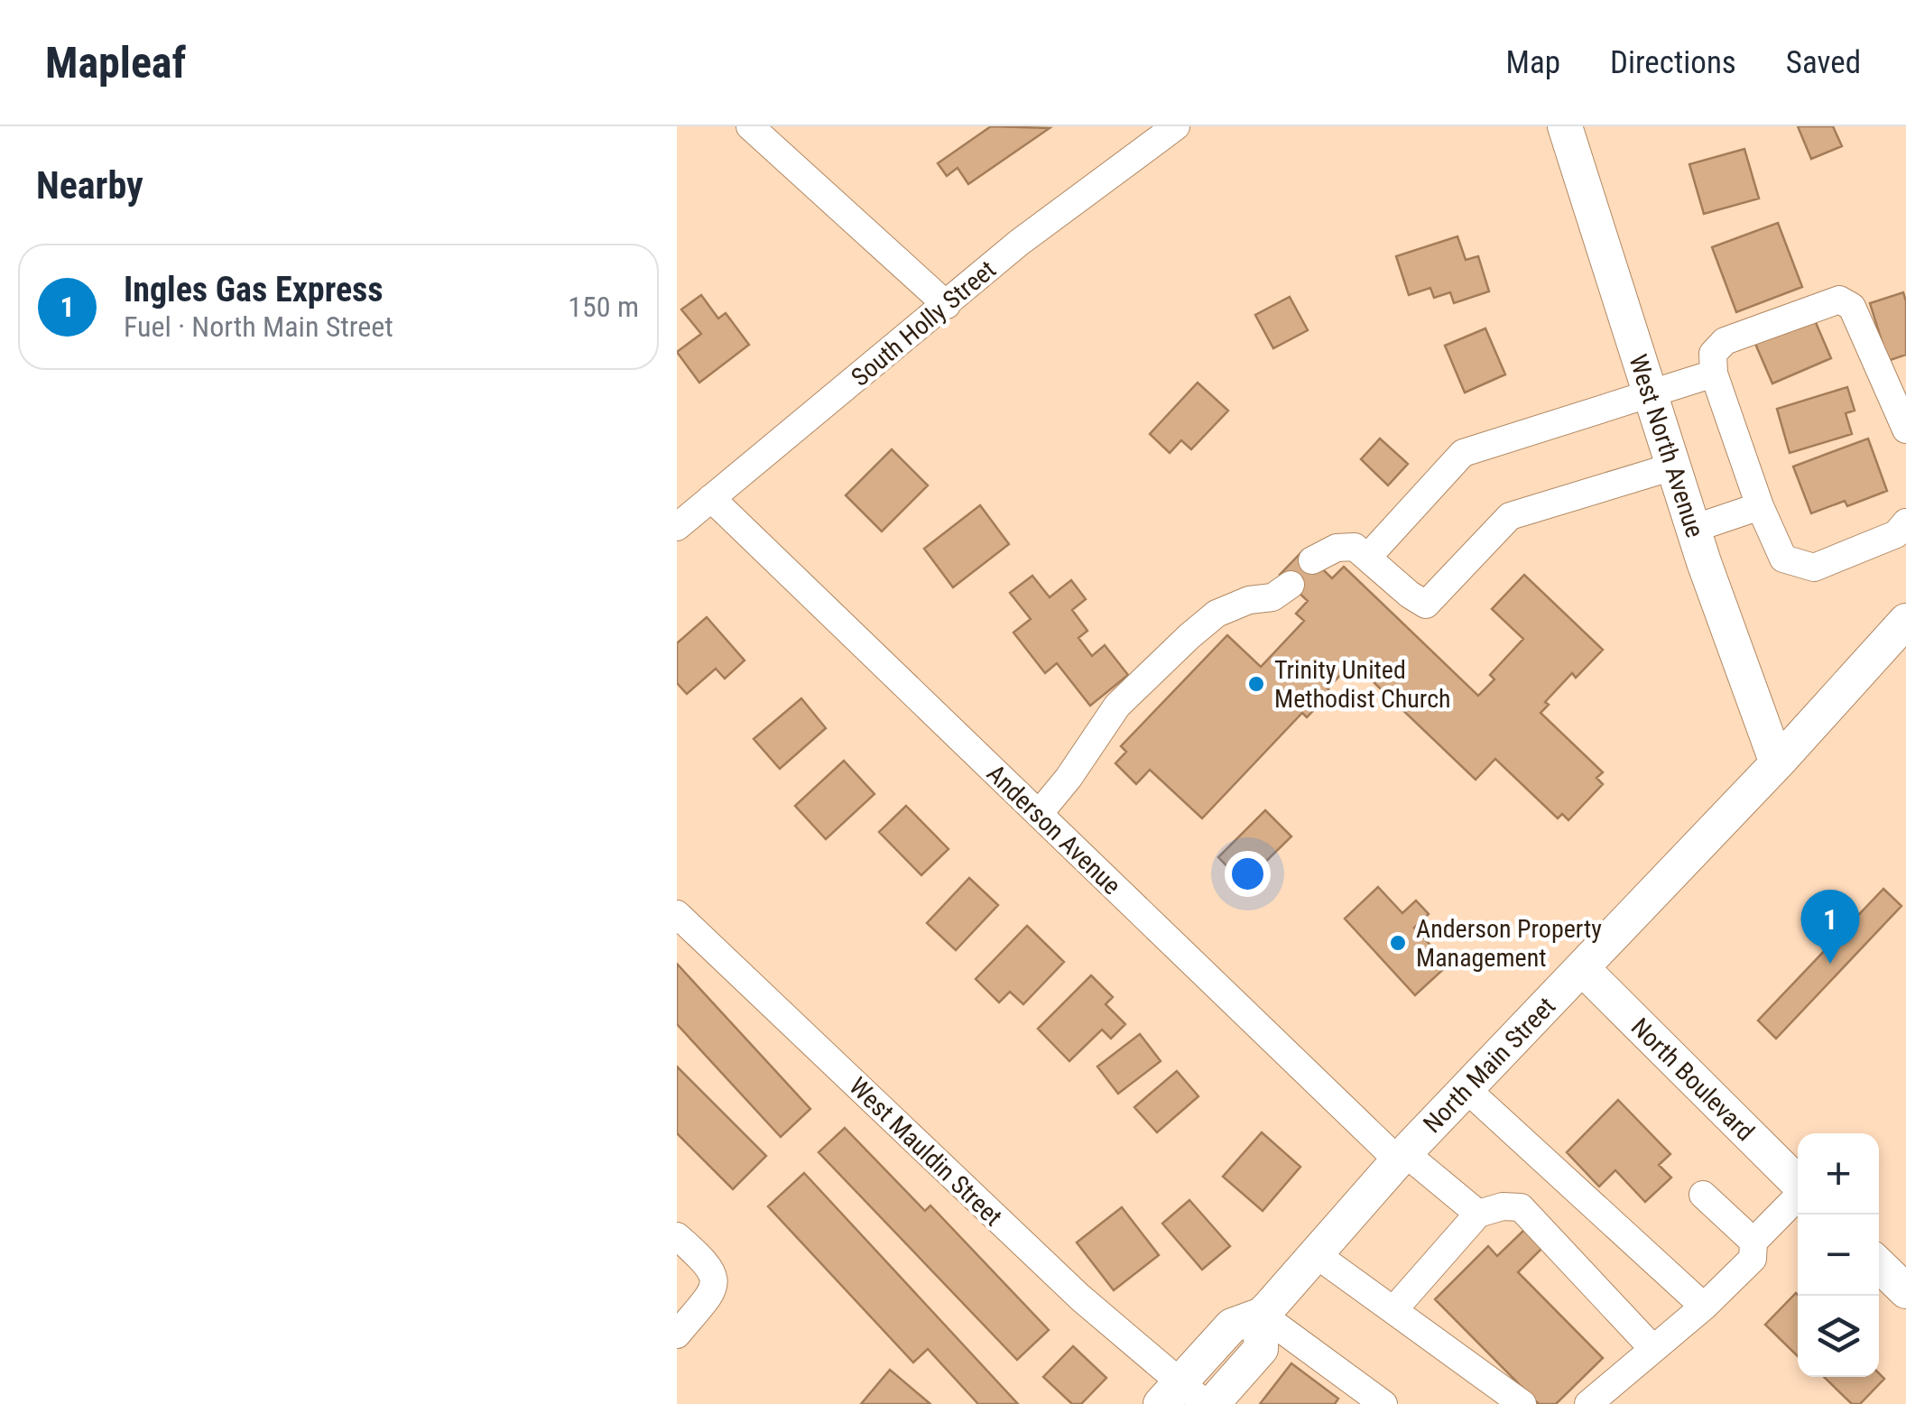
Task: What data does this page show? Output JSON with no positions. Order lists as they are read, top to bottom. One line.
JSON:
{"streets":{"main road":["West North Avenue","North Main Street","North Boulevard"],"street":["South Holly Street","Anderson Avenue","West Mauldin Street"]},"crossings":[["South Holly Street","Anderson Avenue"],["West North Avenue","North Main Street"],["Anderson Avenue","North Main Street"],["North Main Street","North Boulevard"]],"places":["Trinity United Methodist Church","Anderson Property Management"],"page":{"header":"Mapleaf","nav":["Map","Directions","Saved"],"heading":"Nearby","list":[{"mark":"1","name":"Ingles Gas Express","note":"Fuel · North Main Street","value":"150 m"}],"pins":"1","map_buttons":["+","−"]}}
